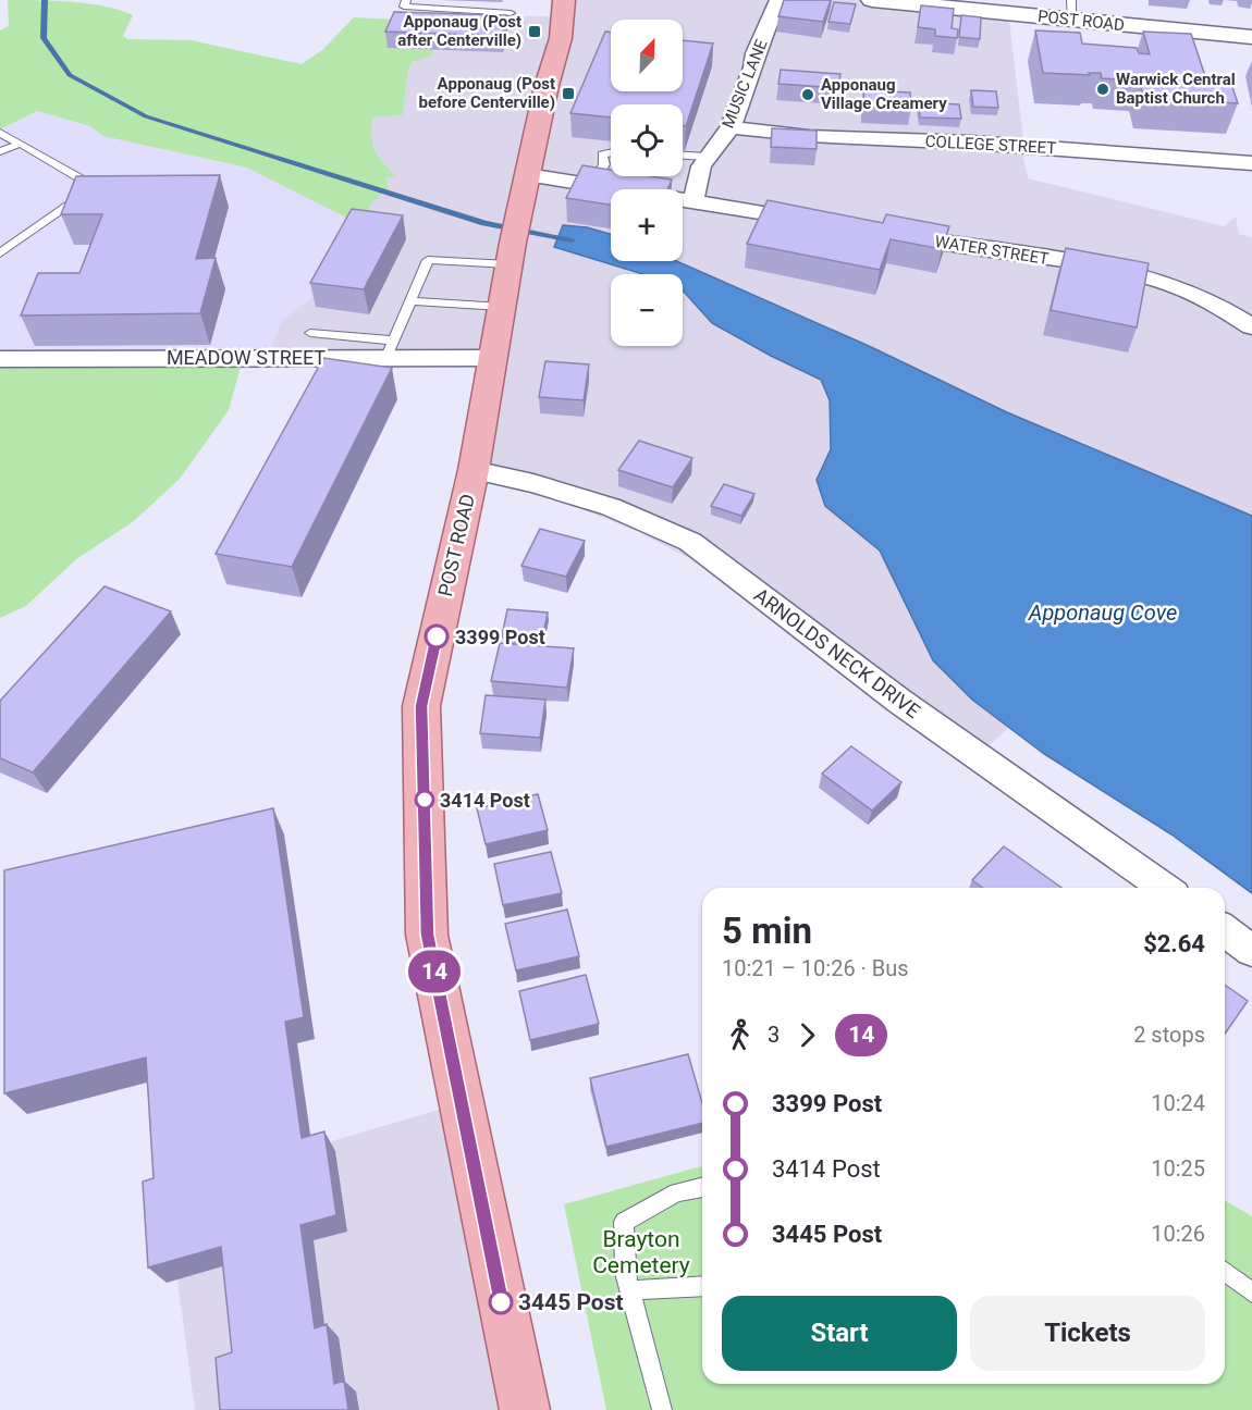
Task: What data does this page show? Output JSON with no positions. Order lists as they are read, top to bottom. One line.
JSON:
{"streets":{"main road":["POST ROAD"],"street":["MUSIC LANE","COLLEGE STREET","WATER STREET","MEADOW STREET","ARNOLDS NECK DRIVE"]},"crossings":[["POST ROAD","MEADOW STREET"],["POST ROAD","ARNOLDS NECK DRIVE"],["MUSIC LANE","COLLEGE STREET"]],"water":["Apponaug Cove"],"parks":["Brayton Cemetery"],"places":{"transit":["Apponaug (Post after Centerville)","Apponaug (Post before Centerville)"],"other":["Warwick Central Baptist Church","Apponaug Village Creamery","3399 Post","3414 Post","3445 Post"]},"lines":["bus line 14"],"north":"top right","page":{"on_map":"14","map_buttons":["+","−"],"heading":["5 min","10:21 – 10:26 · Bus","$2.64"],"legs":["3","14","2 stops"],"list":[{"name":"3399 Post","value":"10:24"},{"name":"3414 Post","value":"10:25"},{"name":"3445 Post","value":"10:26"}],"buttons":["Start","Tickets"]}}
